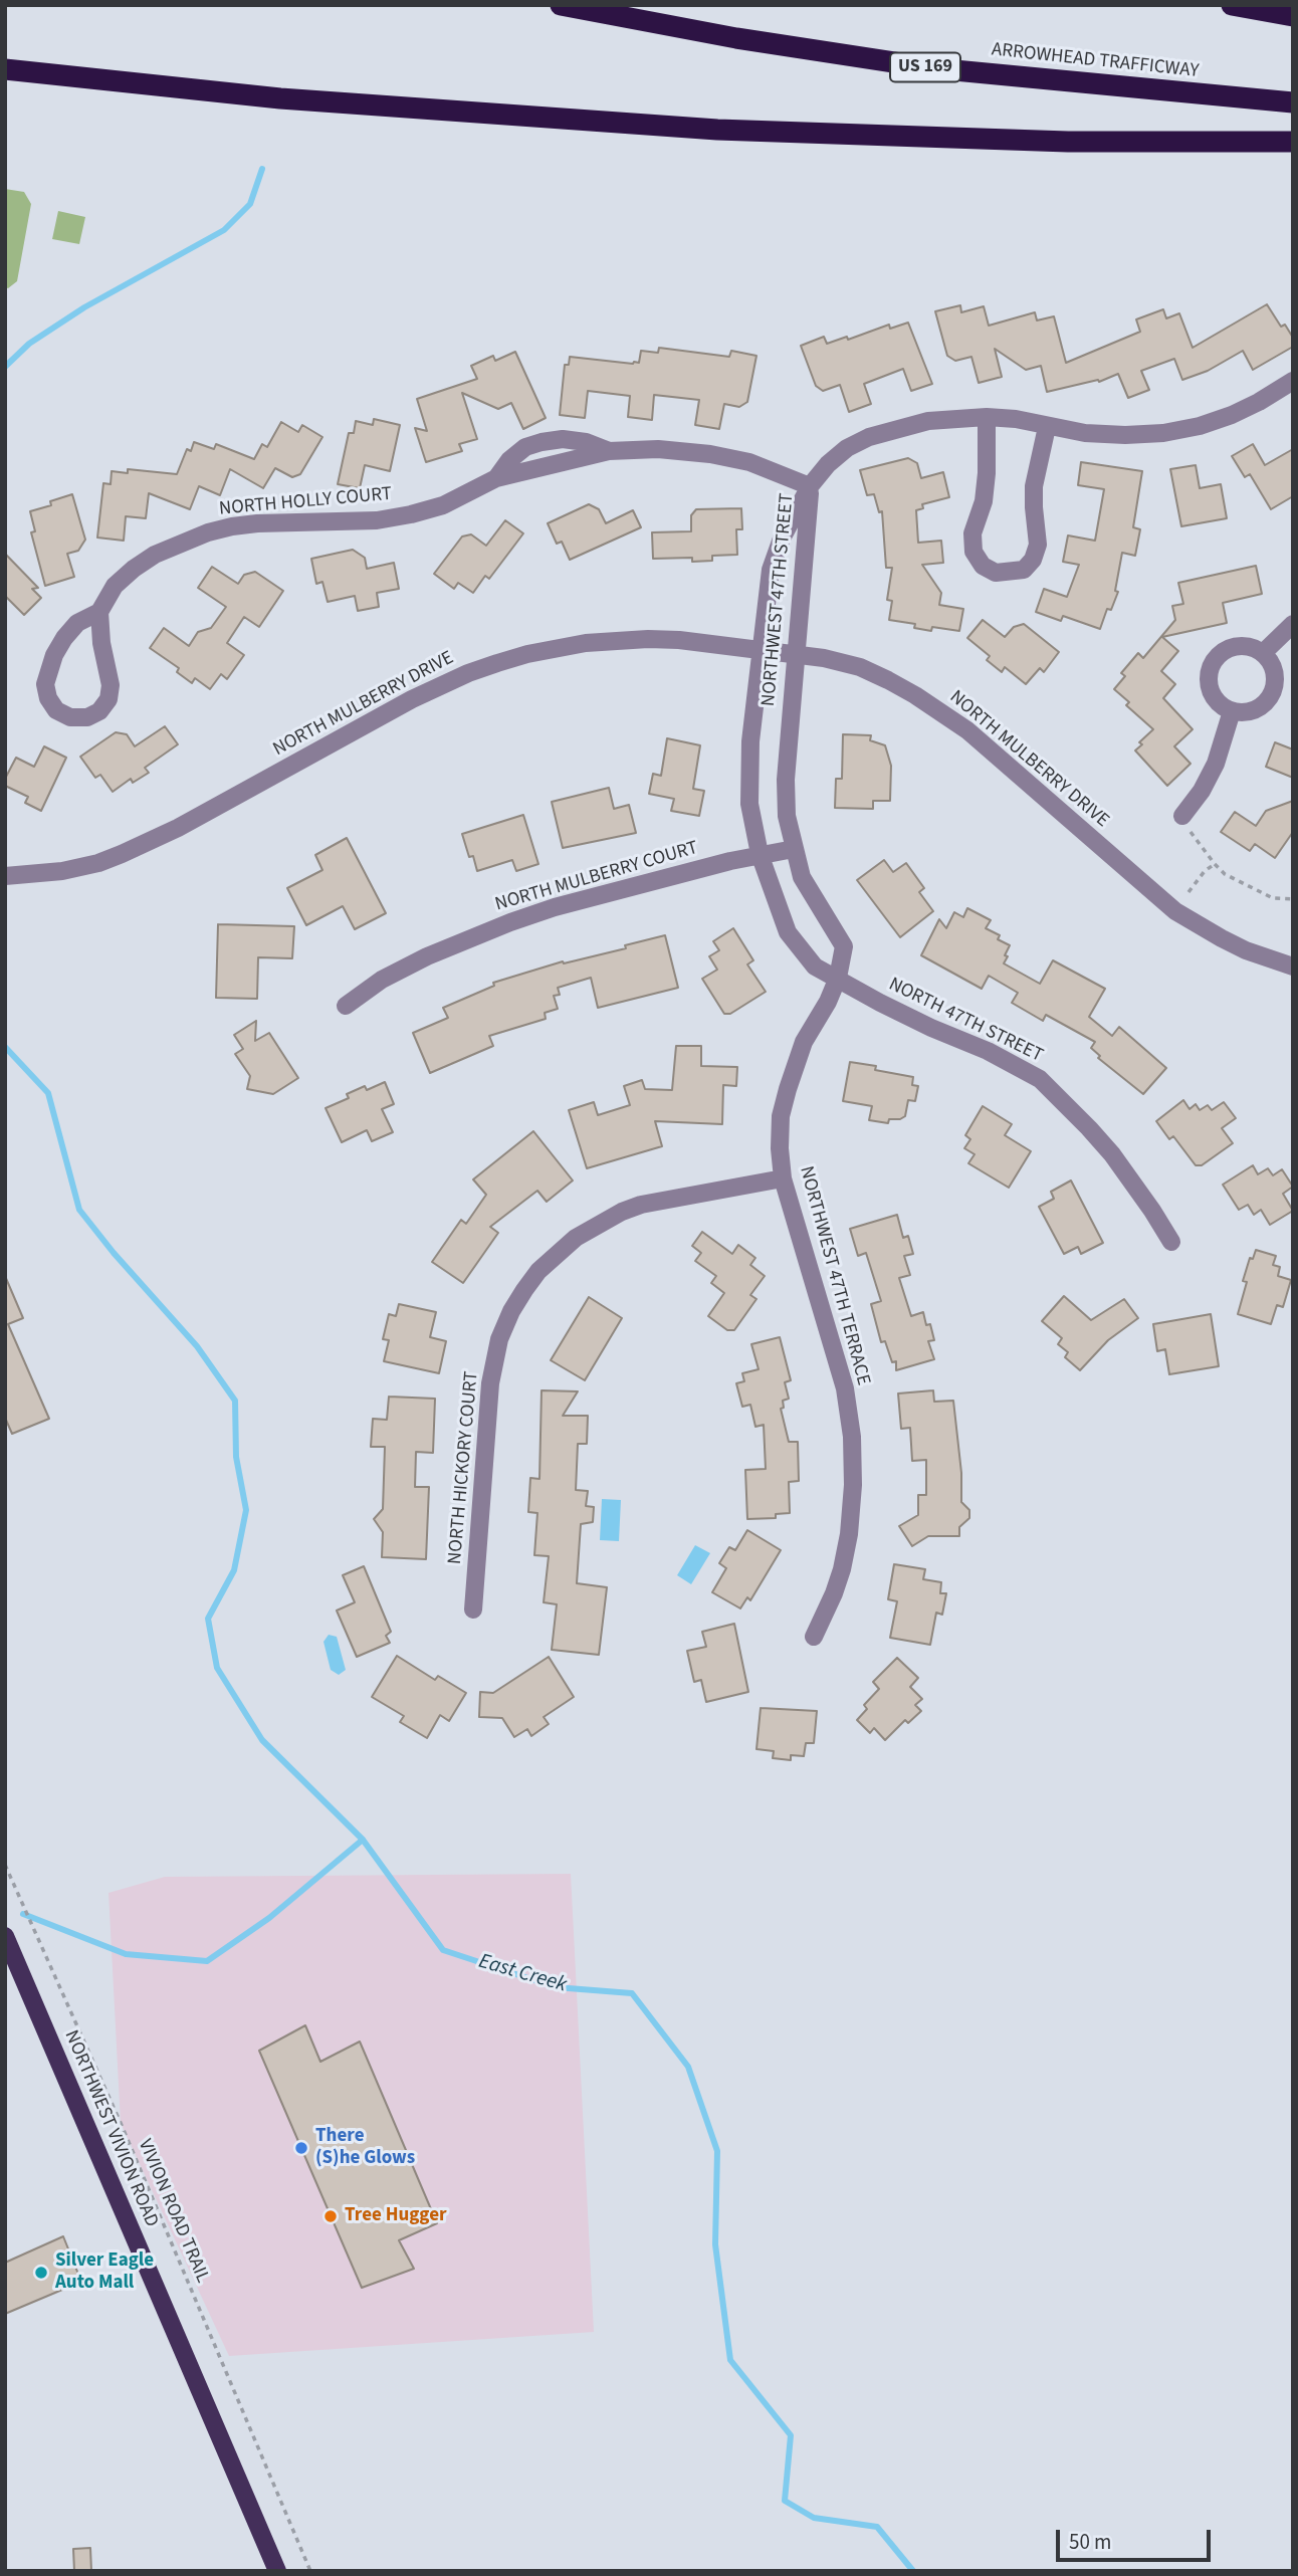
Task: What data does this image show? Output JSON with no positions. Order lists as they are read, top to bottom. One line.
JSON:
{"streets":{"highway":["ARROWHEAD TRAFFICWAY","US 169"],"main road":["NORTHWEST VIVION ROAD"],"street":["NORTH HOLLY COURT","NORTHWEST 47TH STREET","NORTH MULBERRY DRIVE","NORTH MULBERRY COURT","NORTH 47TH STREET","NORTHWEST 47TH TERRACE","NORTH HICKORY COURT"],"path":["VIVION ROAD TRAIL"]},"crossings":[["NORTH HOLLY COURT","NORTHWEST 47TH STREET"],["NORTHWEST 47TH STREET","NORTH MULBERRY DRIVE"],["NORTHWEST 47TH STREET","NORTH MULBERRY COURT"],["NORTHWEST 47TH STREET","NORTH 47TH STREET"],["NORTHWEST 47TH STREET","NORTHWEST 47TH TERRACE"],["NORTHWEST 47TH TERRACE","NORTH HICKORY COURT"]],"water":["East Creek"],"places":["There (S)he Glows","Tree Hugger","Silver Eagle Auto Mall"],"scale_bar":"50 m"}
